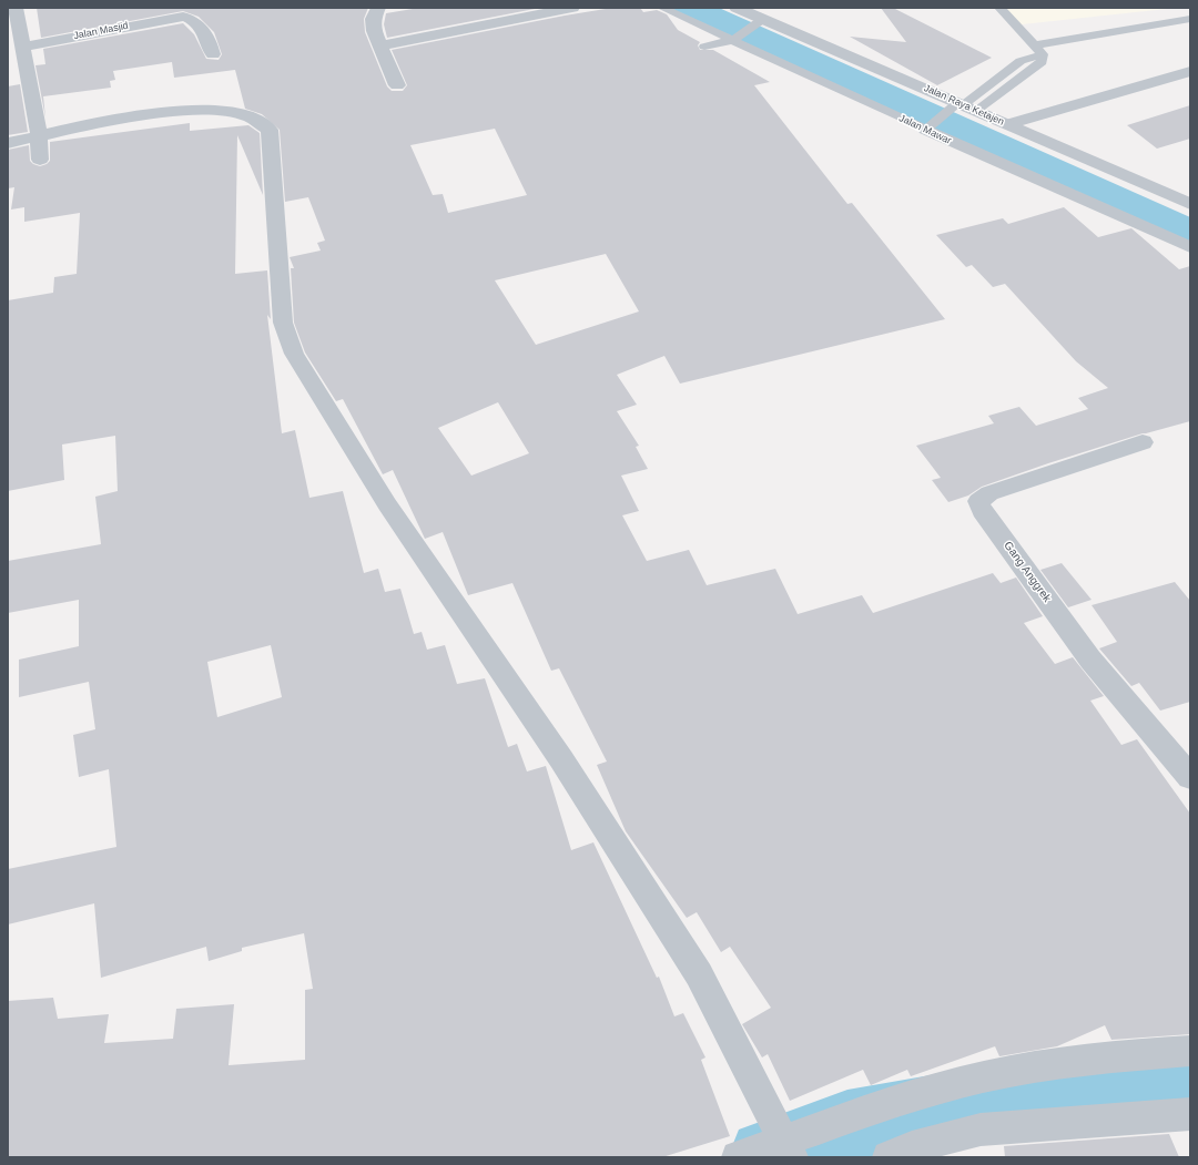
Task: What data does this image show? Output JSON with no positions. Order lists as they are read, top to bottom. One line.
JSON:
{"streets":{"street":["Jalan Masjid","Jalan Raya Ketajen","Jalan Mawar","Gang Anggrek"]}}
